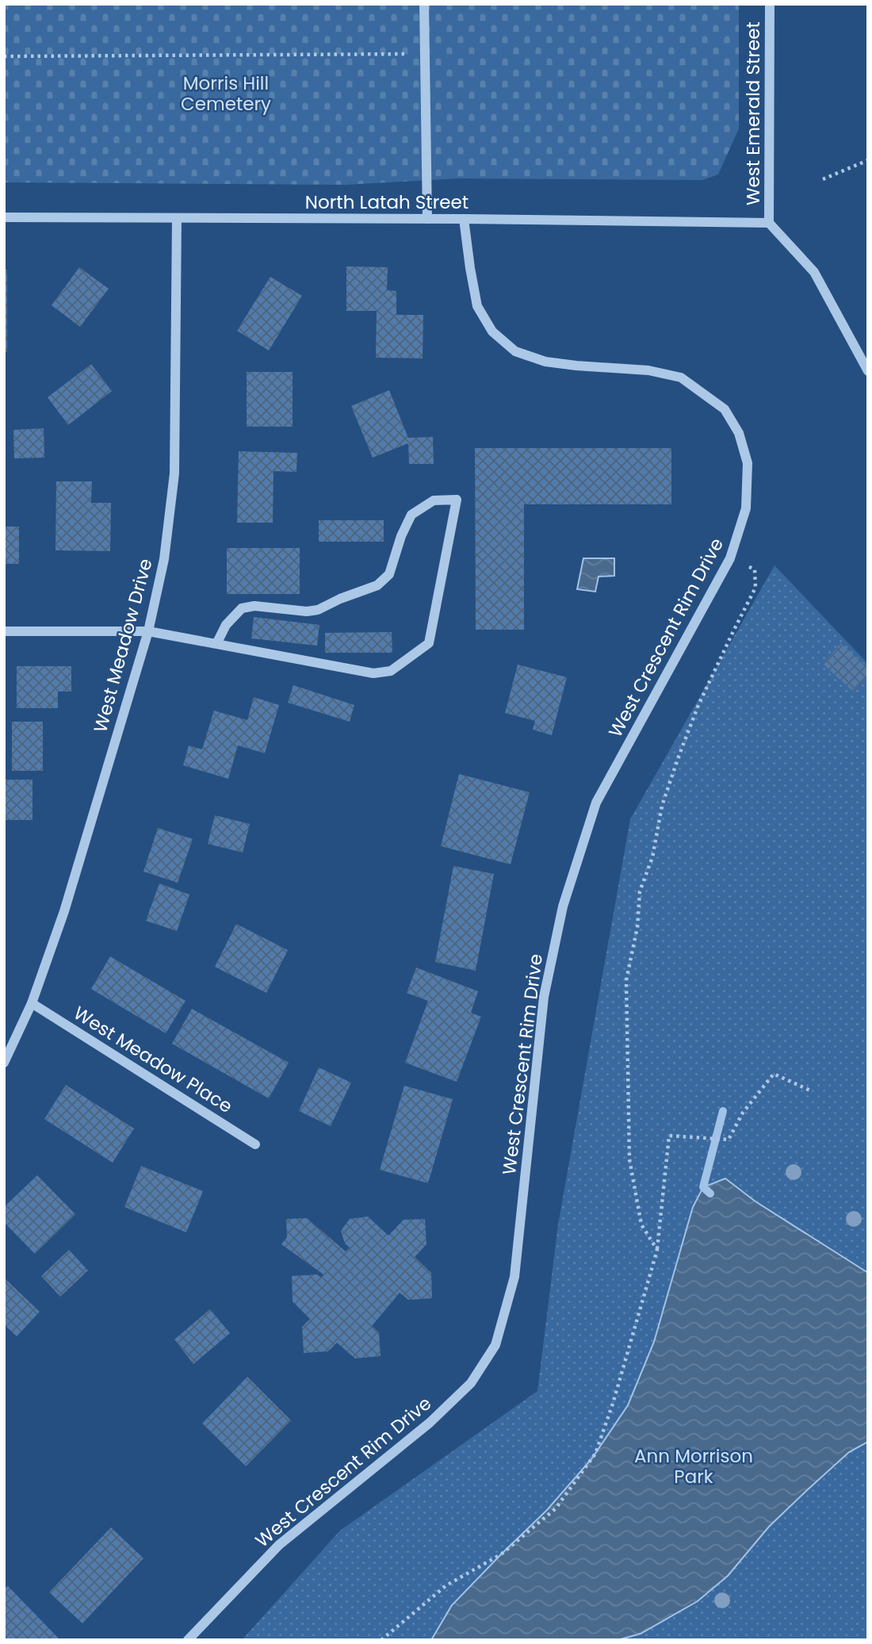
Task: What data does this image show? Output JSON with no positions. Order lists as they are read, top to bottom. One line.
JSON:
{"streets":{"street":["West Emerald Street","North Latah Street","West Crescent Rim Drive","West Meadow Drive","West Meadow Place"]},"crossings":[["West Emerald Street","North Latah Street"],["North Latah Street","West Crescent Rim Drive"],["North Latah Street","West Meadow Drive"],["West Meadow Drive","West Meadow Place"]],"parks":["Morris Hill Cemetery","Ann Morrison Park"]}
